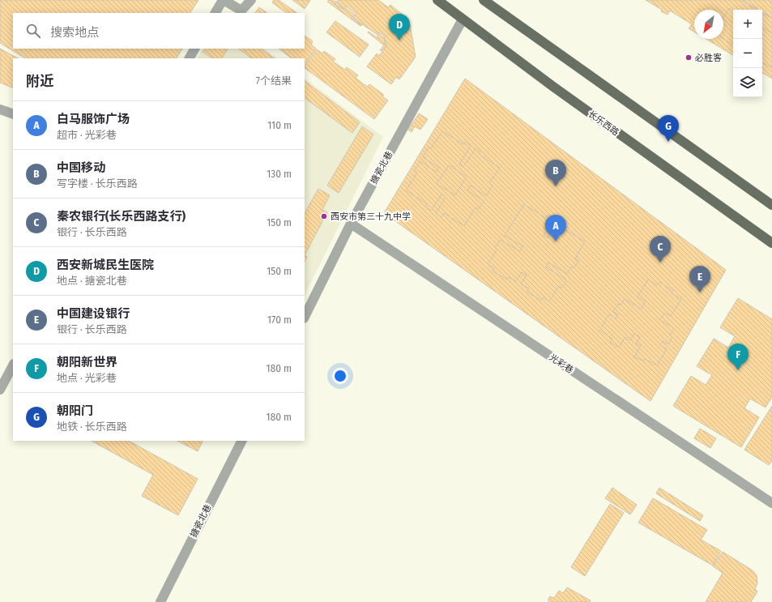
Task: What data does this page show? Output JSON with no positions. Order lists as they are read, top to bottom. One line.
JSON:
{"streets":{"main road":["长乐西路"],"street":["搪瓷北巷","光彩巷"]},"crossings":[["长乐西路","搪瓷北巷"],["搪瓷北巷","光彩巷"]],"places":["必胜客","西安市第三十九中学"],"north":"bottom left","page":{"map_buttons":["+","−"],"search":"搜索地点","pins":["D","G","B","A","C","E","F"],"heading":["附近","7个结果"],"list":[{"mark":"A","name":"白马服饰广场","note":"超市 · 光彩巷","value":"110 m"},{"mark":"B","name":"中国移动","note":"写字楼 · 长乐西路","value":"130 m"},{"mark":"C","name":"秦农银行(长乐西路支行)","note":"银行 · 长乐西路","value":"150 m"},{"mark":"D","name":"西安新城民生医院","note":"地点 · 搪瓷北巷","value":"150 m"},{"mark":"E","name":"中国建设银行","note":"银行 · 长乐西路","value":"170 m"},{"mark":"F","name":"朝阳新世界","note":"地点 · 光彩巷","value":"180 m"},{"mark":"G","name":"朝阳门","note":"地铁 · 长乐西路","value":"180 m"}]}}
